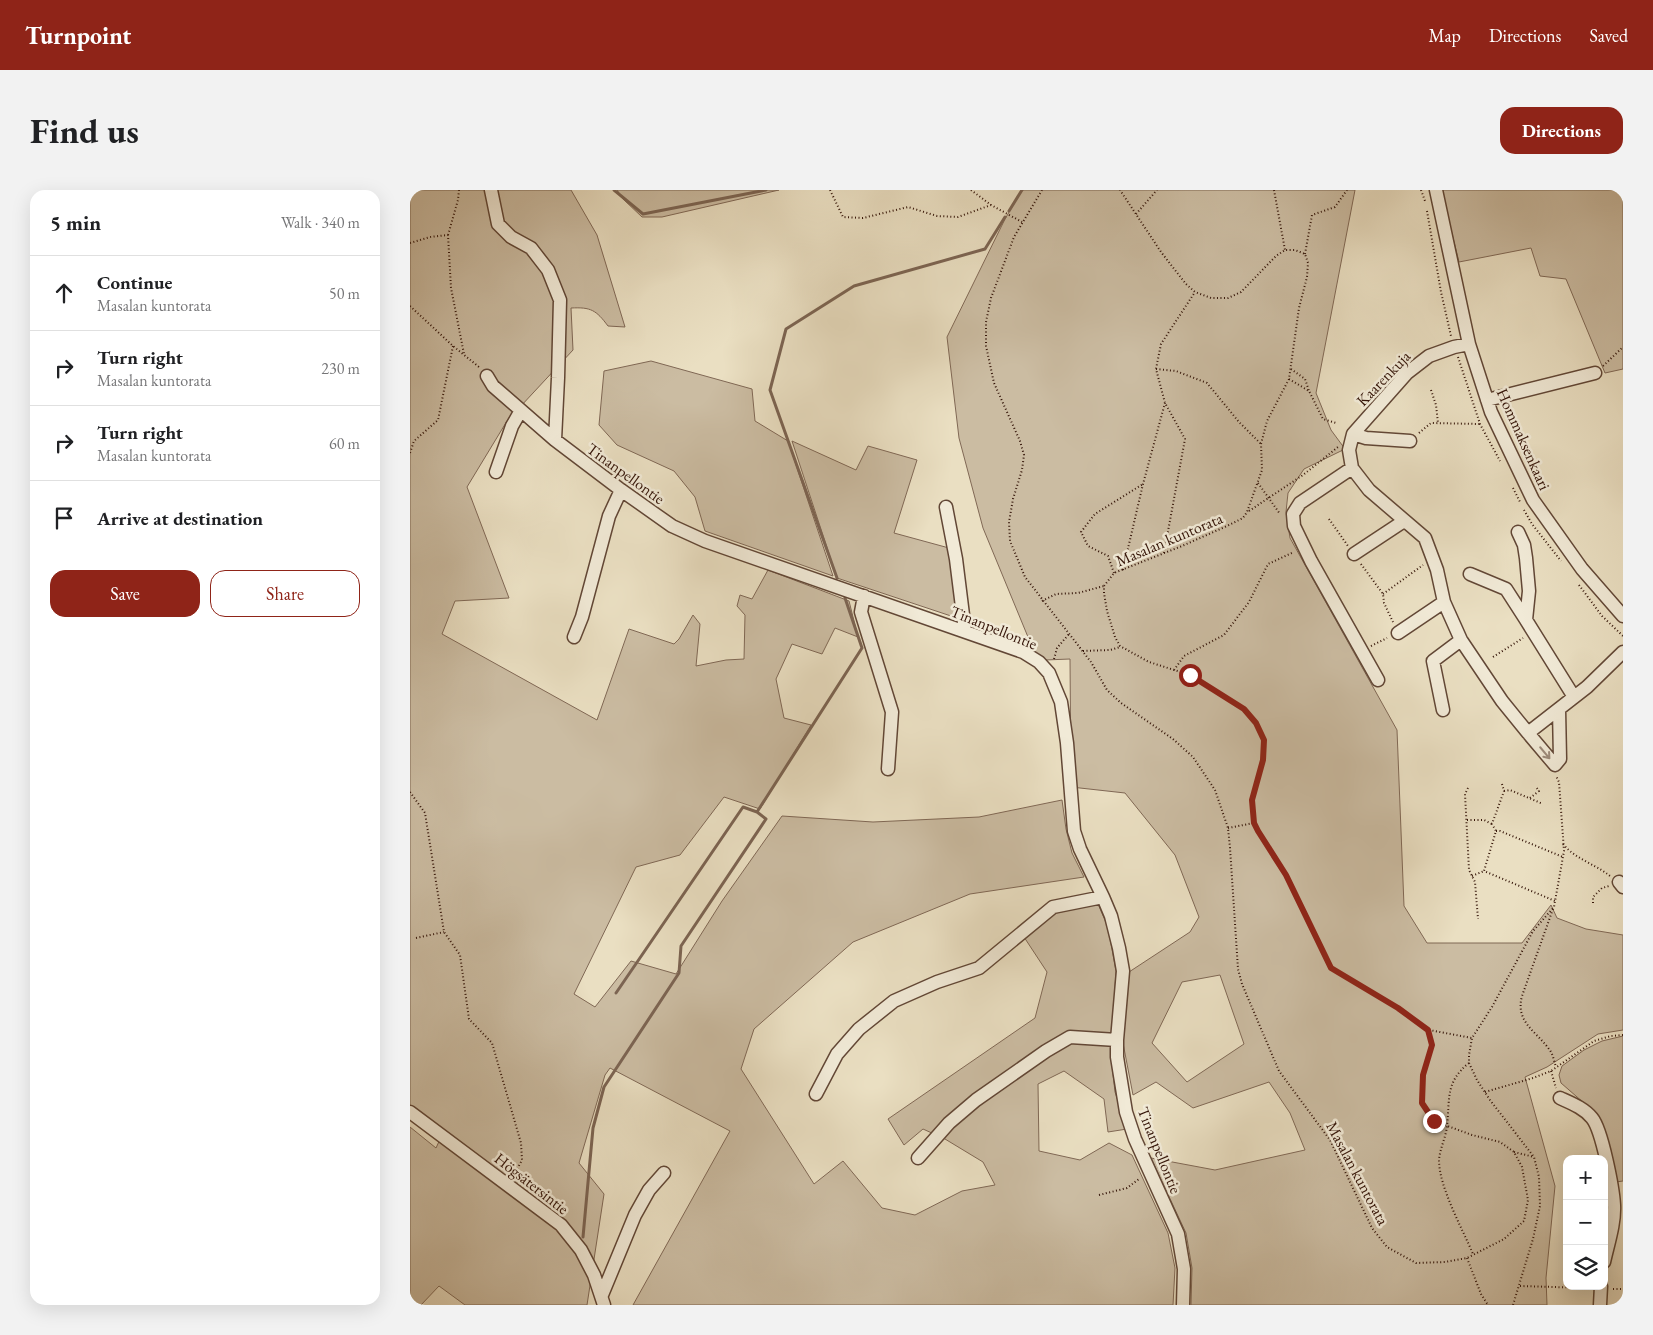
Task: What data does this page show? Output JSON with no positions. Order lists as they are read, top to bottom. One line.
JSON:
{"streets":{"street":["Kaarenkuja","Hommaksenkaari","Tinanpellontie","Högsätersintie"],"path":["Masalan kuntorata"]},"crossings":[["Kaarenkuja","Hommaksenkaari"],["Kaarenkuja","Masalan kuntorata"]],"page":{"header":"Turnpoint","nav":["Map","Directions","Saved"],"buttons":["Directions",["Save","Share"]],"title":"Find us","heading":["5 min","Walk · 340 m"],"list":[["Continue","Masalan kuntorata","50 m"],["Turn right","Masalan kuntorata","230 m"],["Turn right","Masalan kuntorata","60 m"],"Arrive at destination"],"map_buttons":["+","−"]}}
